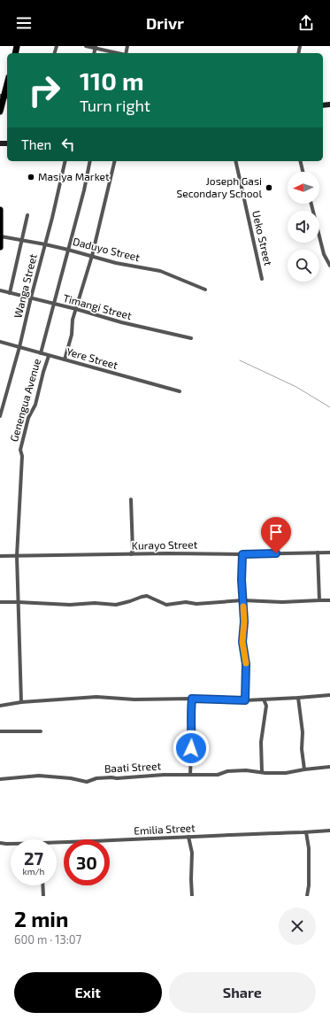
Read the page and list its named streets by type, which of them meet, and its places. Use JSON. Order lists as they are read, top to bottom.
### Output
{
  "streets": {
    "street": [
      "Ueko Street",
      "Daduyo Street",
      "Wanga Street",
      "Timangi Street",
      "Yere Street",
      "Genengua Avenue",
      "Kurayo Street",
      "Baati Street",
      "Emilia Street"
    ]
  },
  "crossings": [
    ["Daduyo Street", "Wanga Street"],
    ["Daduyo Street", "Genengua Avenue"],
    ["Wanga Street", "Timangi Street"],
    ["Wanga Street", "Yere Street"],
    ["Timangi Street", "Genengua Avenue"],
    ["Yere Street", "Genengua Avenue"],
    ["Genengua Avenue", "Kurayo Street"]
  ],
  "places": ["Masiya Market", "Joseph Gasi Secondary School"],
  "north": "left",
  "page": {
    "header": "Drivr",
    "turn": ["110 m", "Turn right"],
    "then": "Then",
    "speed": "27 km/h",
    "limit": "30",
    "heading": ["2 min", "600 m · 13:07"],
    "buttons": ["Exit", "Share"]
  }
}
